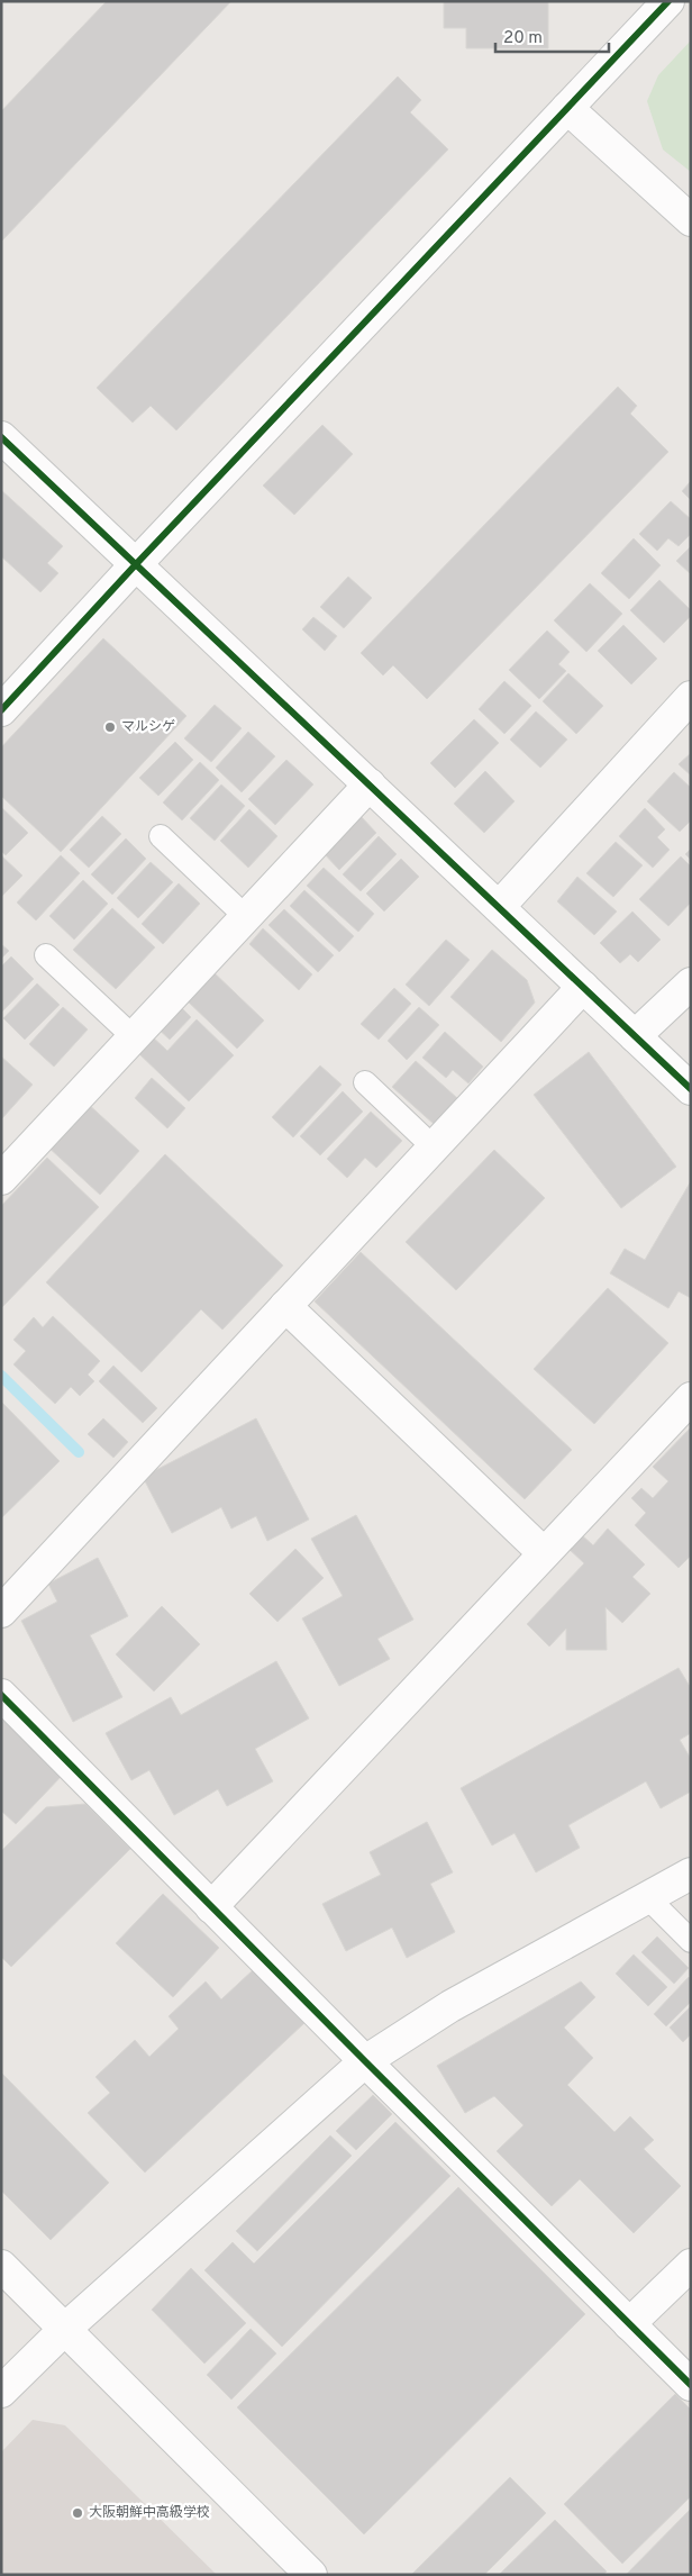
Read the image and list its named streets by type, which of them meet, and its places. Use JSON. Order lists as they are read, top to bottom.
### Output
{
  "places": ["マルシゲ", "大阪朝鮮中高級学校"],
  "scale_bar": "20 m"
}
